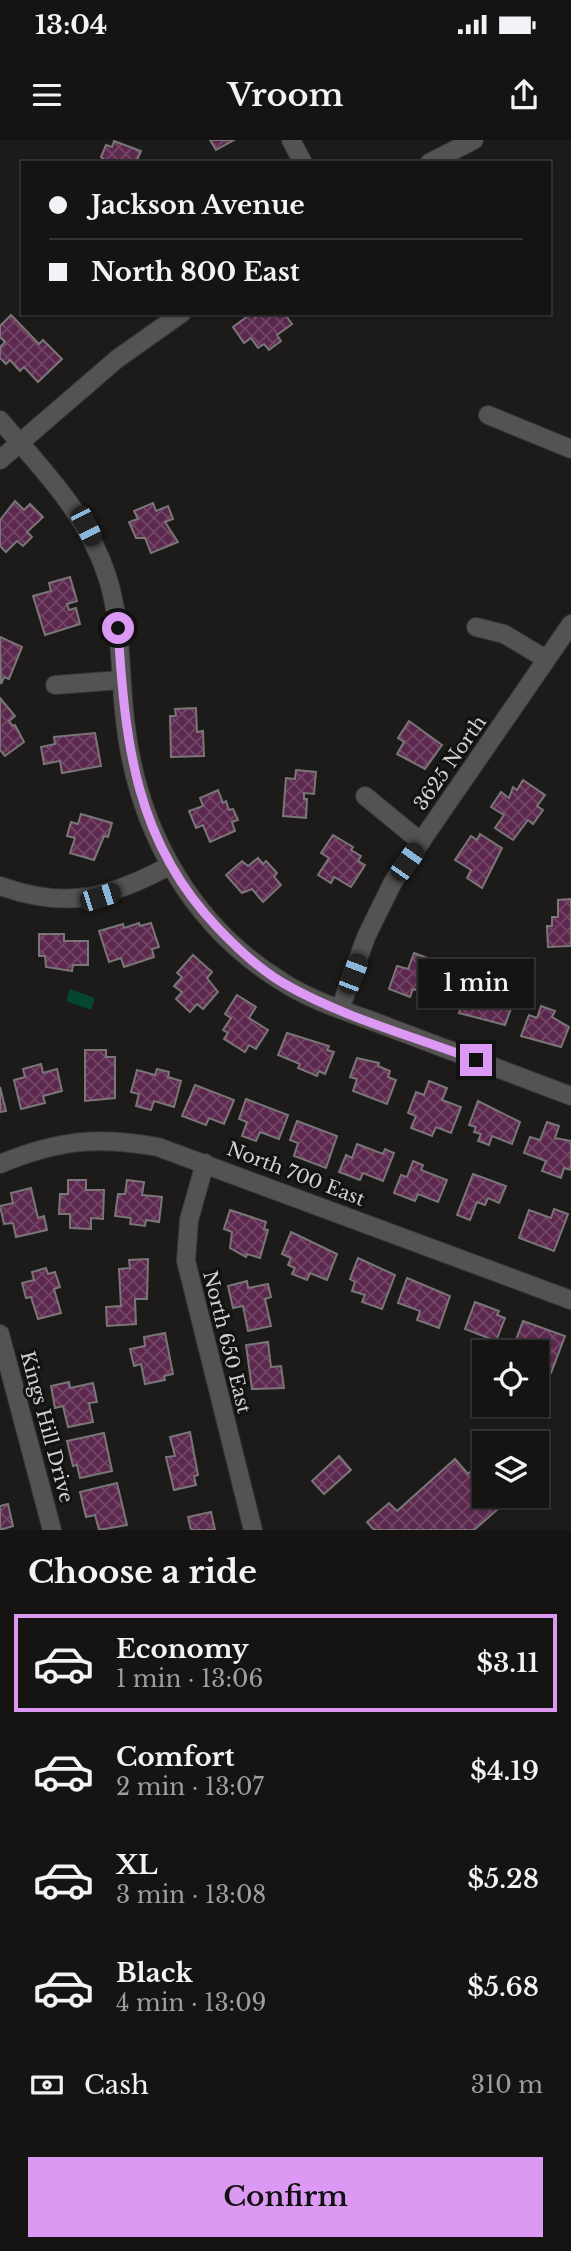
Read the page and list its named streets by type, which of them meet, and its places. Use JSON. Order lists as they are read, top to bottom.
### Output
{
  "streets": {
    "street": [
      "3625 North",
      "North 700 East",
      "North 650 East",
      "Kings Hill Drive"
    ]
  },
  "crossings": [
    ["North 700 East", "North 650 East"]
  ],
  "page": {
    "status": "13:04",
    "header": "Vroom",
    "banner": ["Jackson Avenue", "North 800 East"],
    "bubble": "1 min",
    "heading": "Choose a ride",
    "list": [
      {
        "name": "Economy",
        "note": "1 min · 13:06",
        "value": "$3.11"
      },
      {
        "name": "Comfort",
        "note": "2 min · 13:07",
        "value": "$4.19"
      },
      {
        "name": "XL",
        "note": "3 min · 13:08",
        "value": "$5.28"
      },
      {
        "name": "Black",
        "note": "4 min · 13:09",
        "value": "$5.68"
      }
    ],
    "pay": ["Cash", "310 m"],
    "buttons": "Confirm"
  }
}
